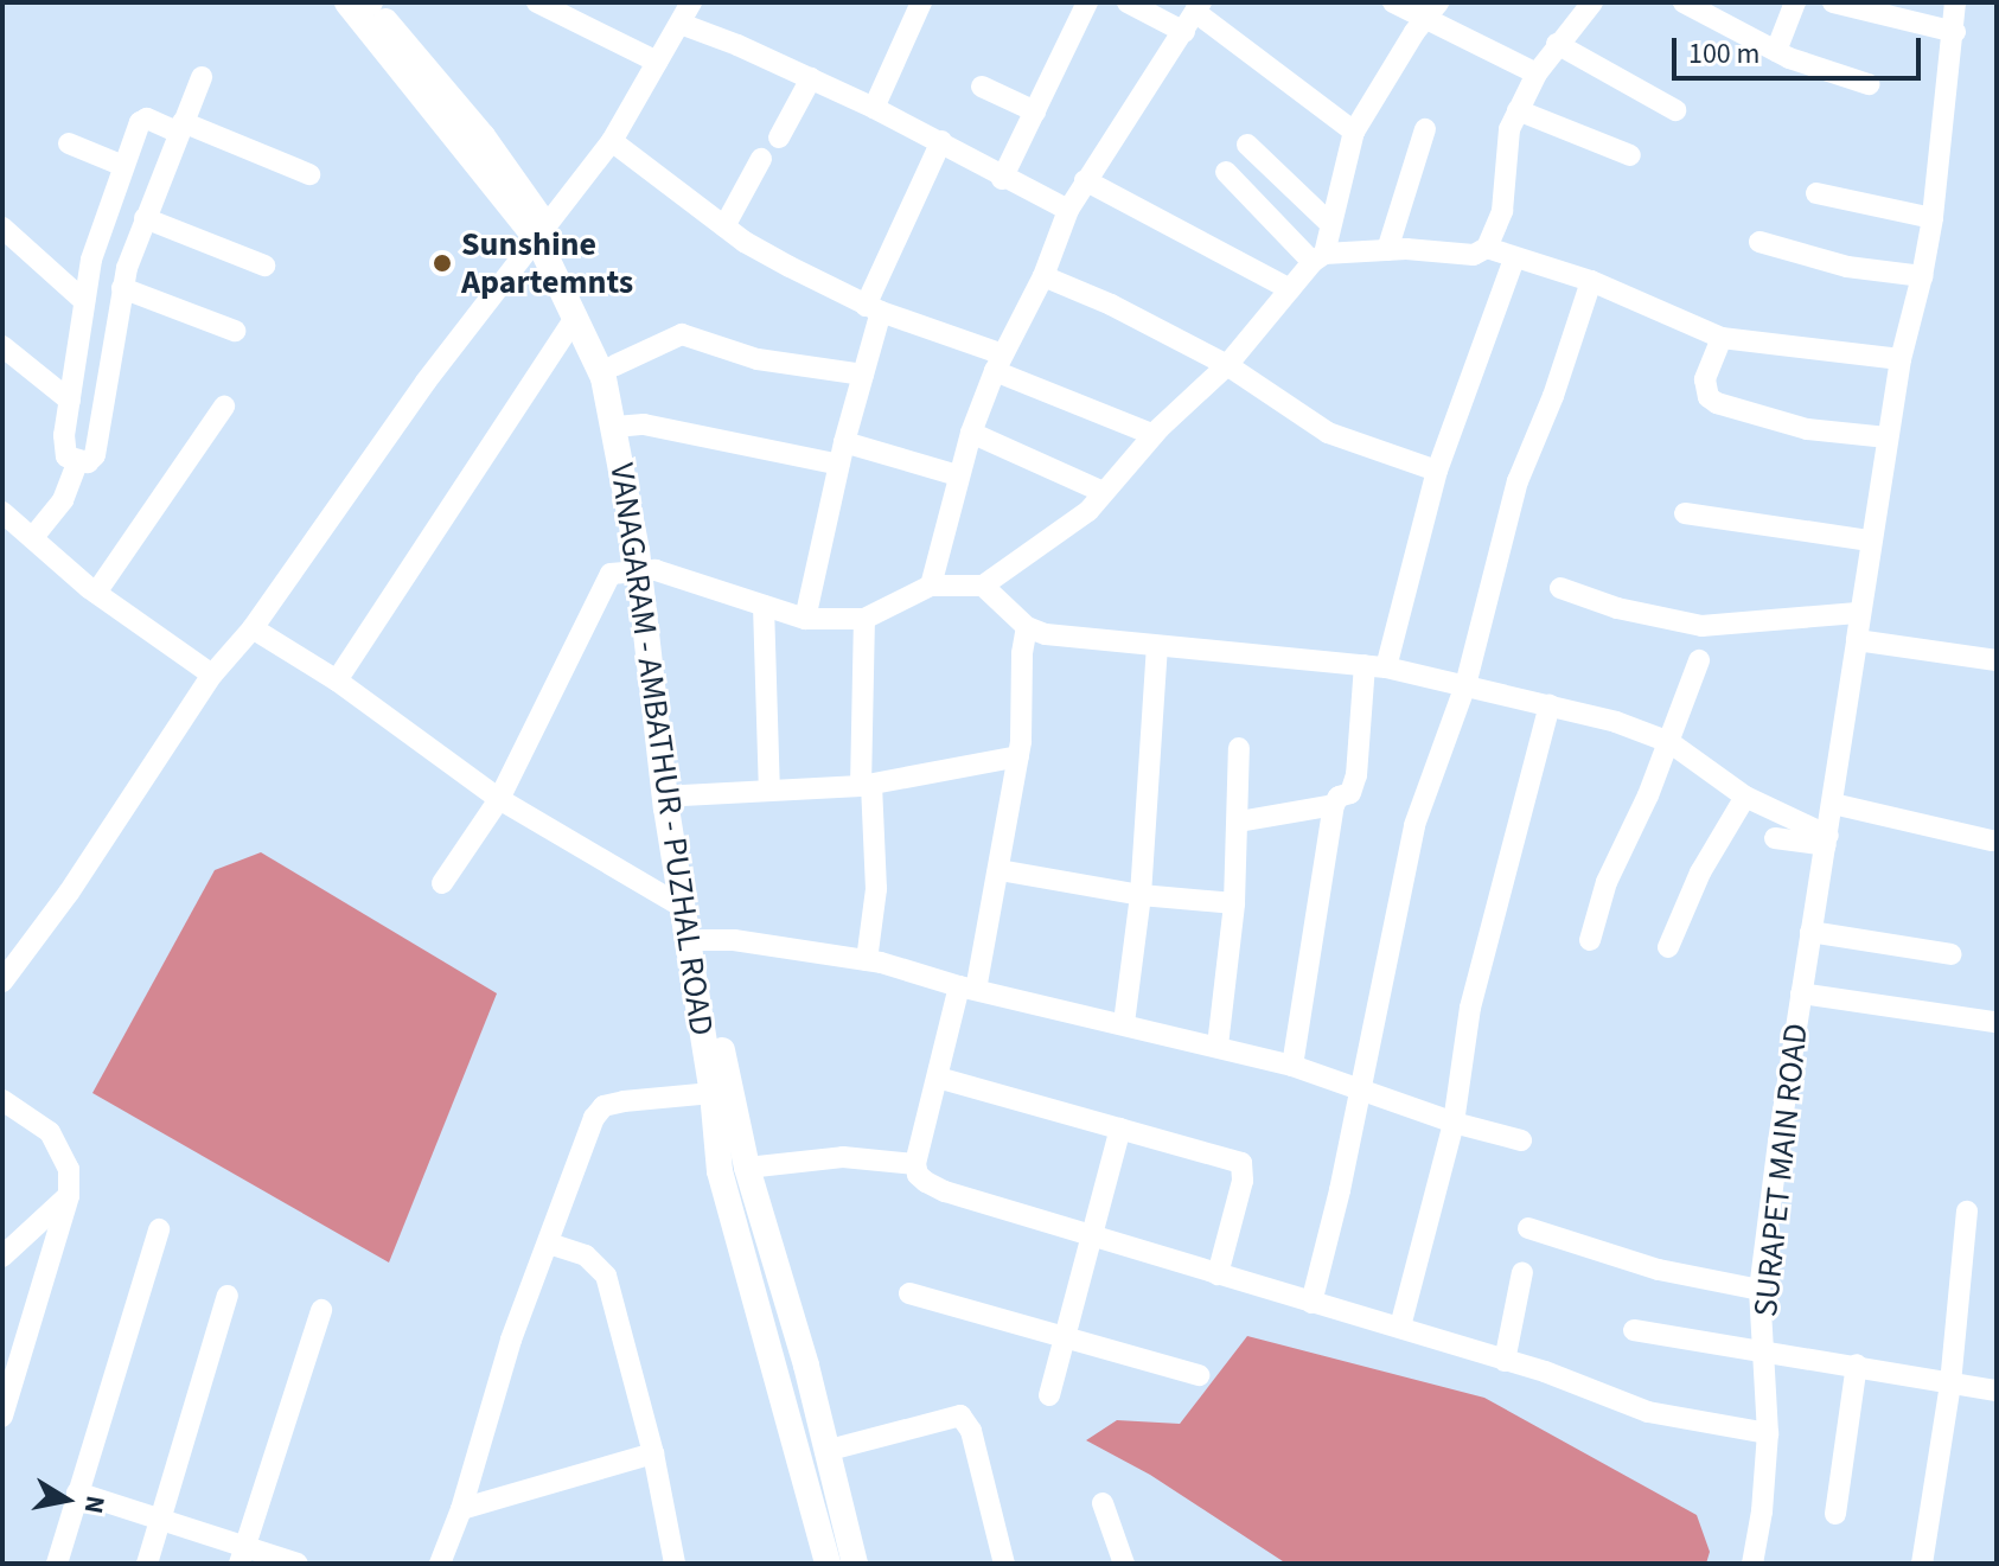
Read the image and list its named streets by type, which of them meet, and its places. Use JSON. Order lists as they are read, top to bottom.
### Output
{
  "streets": {
    "main road": ["VANAGARAM - AMBATHUR - PUZHAL ROAD"],
    "street": ["SURAPET MAIN ROAD"]
  },
  "places": ["Sunshine Apartemnts"],
  "scale_bar": "100 m",
  "north": "right"
}
